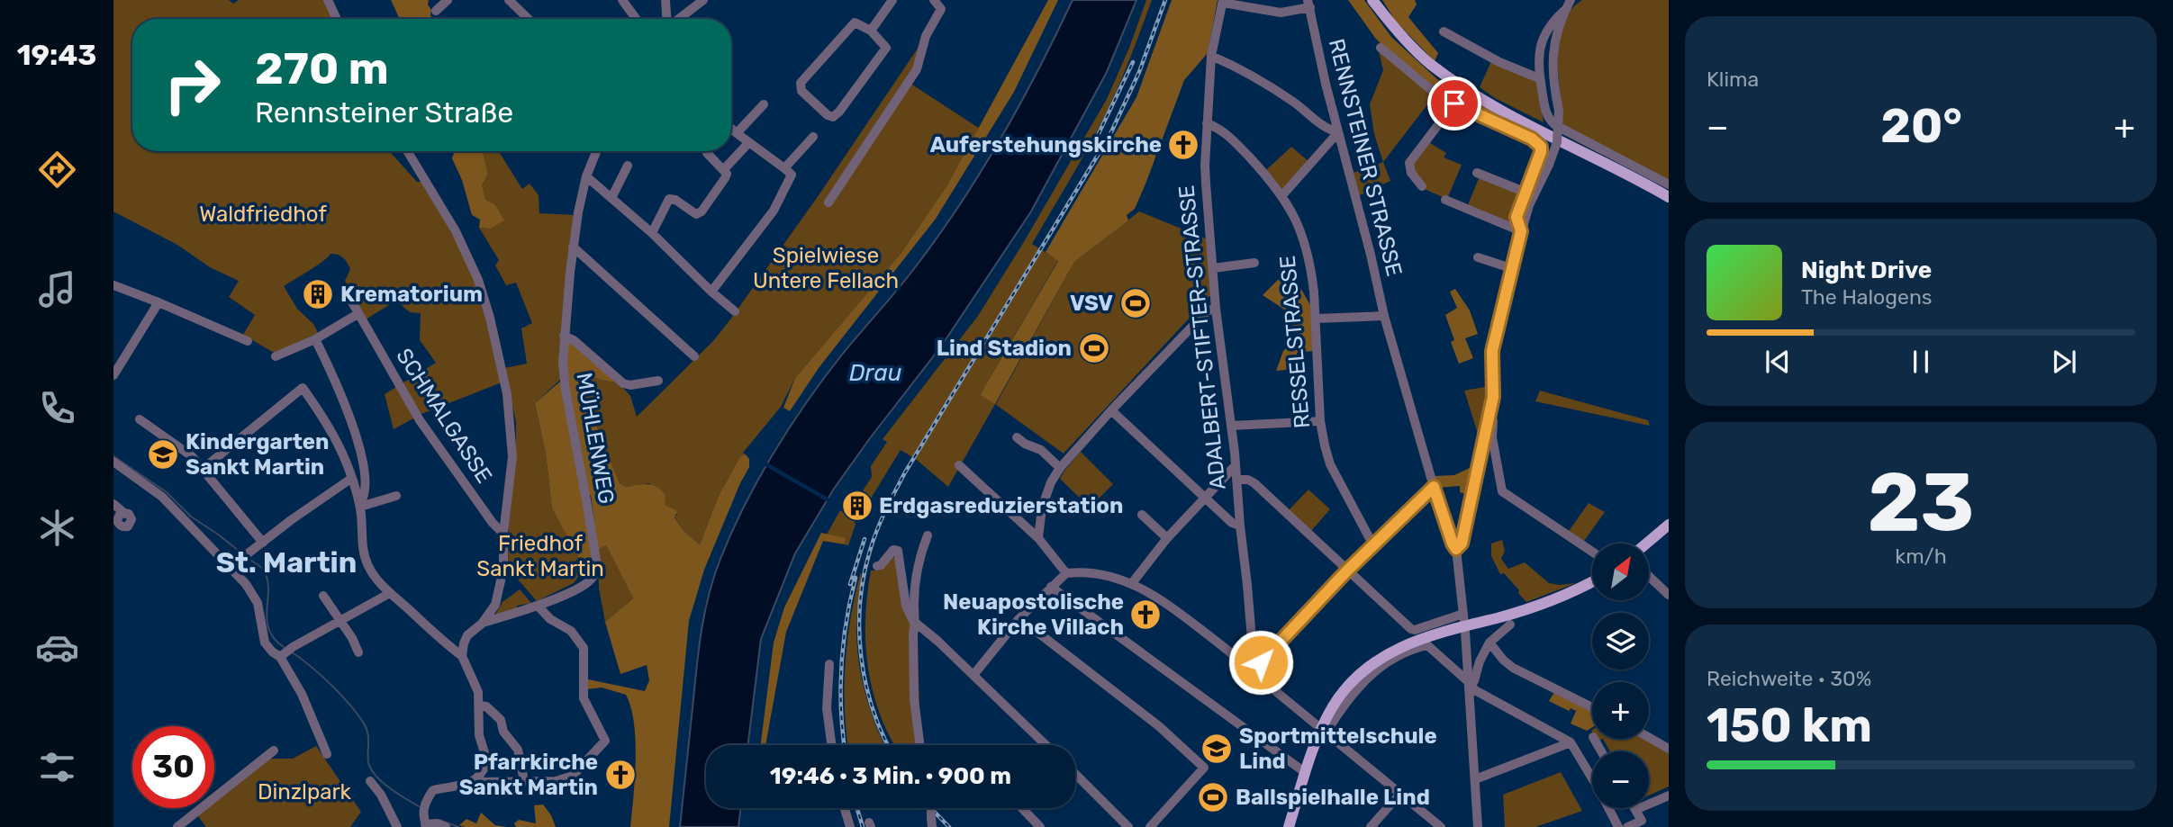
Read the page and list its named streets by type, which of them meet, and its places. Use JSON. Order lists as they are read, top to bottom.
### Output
{
  "streets": {
    "street": [
      "RENNSTEINER STRASSE",
      "ADALBERT-STIFTER-STRASSE",
      "RESSELSTRASSE",
      "SCHMALGASSE",
      "MÜHLENWEG"
    ]
  },
  "crossings": [
    ["RENNSTEINER STRASSE", "ADALBERT-STIFTER-STRASSE"],
    ["ADALBERT-STIFTER-STRASSE", "RESSELSTRASSE"]
  ],
  "districts": ["St. Martin"],
  "water": ["Drau"],
  "parks": [
    "Waldfriedhof",
    "Spielwiese Untere Fellach",
    "Friedhof Sankt Martin",
    "Dinzlpark"
  ],
  "places": {
    "church": ["Auferstehungskirche", "Neuapostolische Kirche Villach", "Pfarrkirche Sankt Martin"],
    "building": ["Krematorium", "Erdgasreduzierstation"],
    "sports": ["VSV", "Lind Stadion", "Ballspielhalle Lind"],
    "school or university": ["Kindergarten Sankt Martin", "Sportmittelschule Lind"]
  },
  "north": "top right",
  "page": {
    "tabs": "19:43",
    "tile": [
      "Klima",
      ["23", "km/h"],
      ["Reichweite · 30%", "150 km"]
    ],
    "turn": ["270 m", "Rennsteiner Straße"],
    "heat": ["−", "20°", "+"],
    "song": ["Night Drive", "The Halogens"],
    "map_buttons": ["+", "−"],
    "limit": "30",
    "trip": "19:46 · 3 Min. · 900 m"
  }
}
